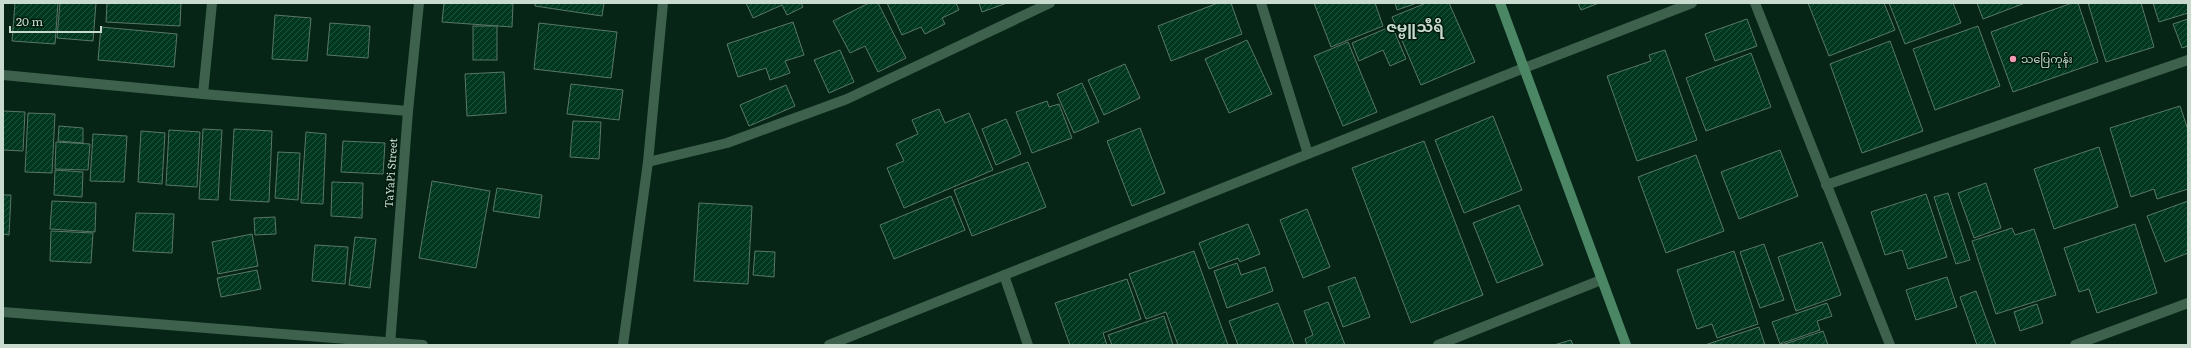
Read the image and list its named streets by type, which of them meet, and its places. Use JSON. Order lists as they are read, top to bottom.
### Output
{
  "streets": {
    "street": ["TaYaPi Street"]
  },
  "districts": ["ဇမ္ဗူသီရိ"],
  "places": ["သပြေကုန်း"],
  "scale_bar": "20 m"
}
